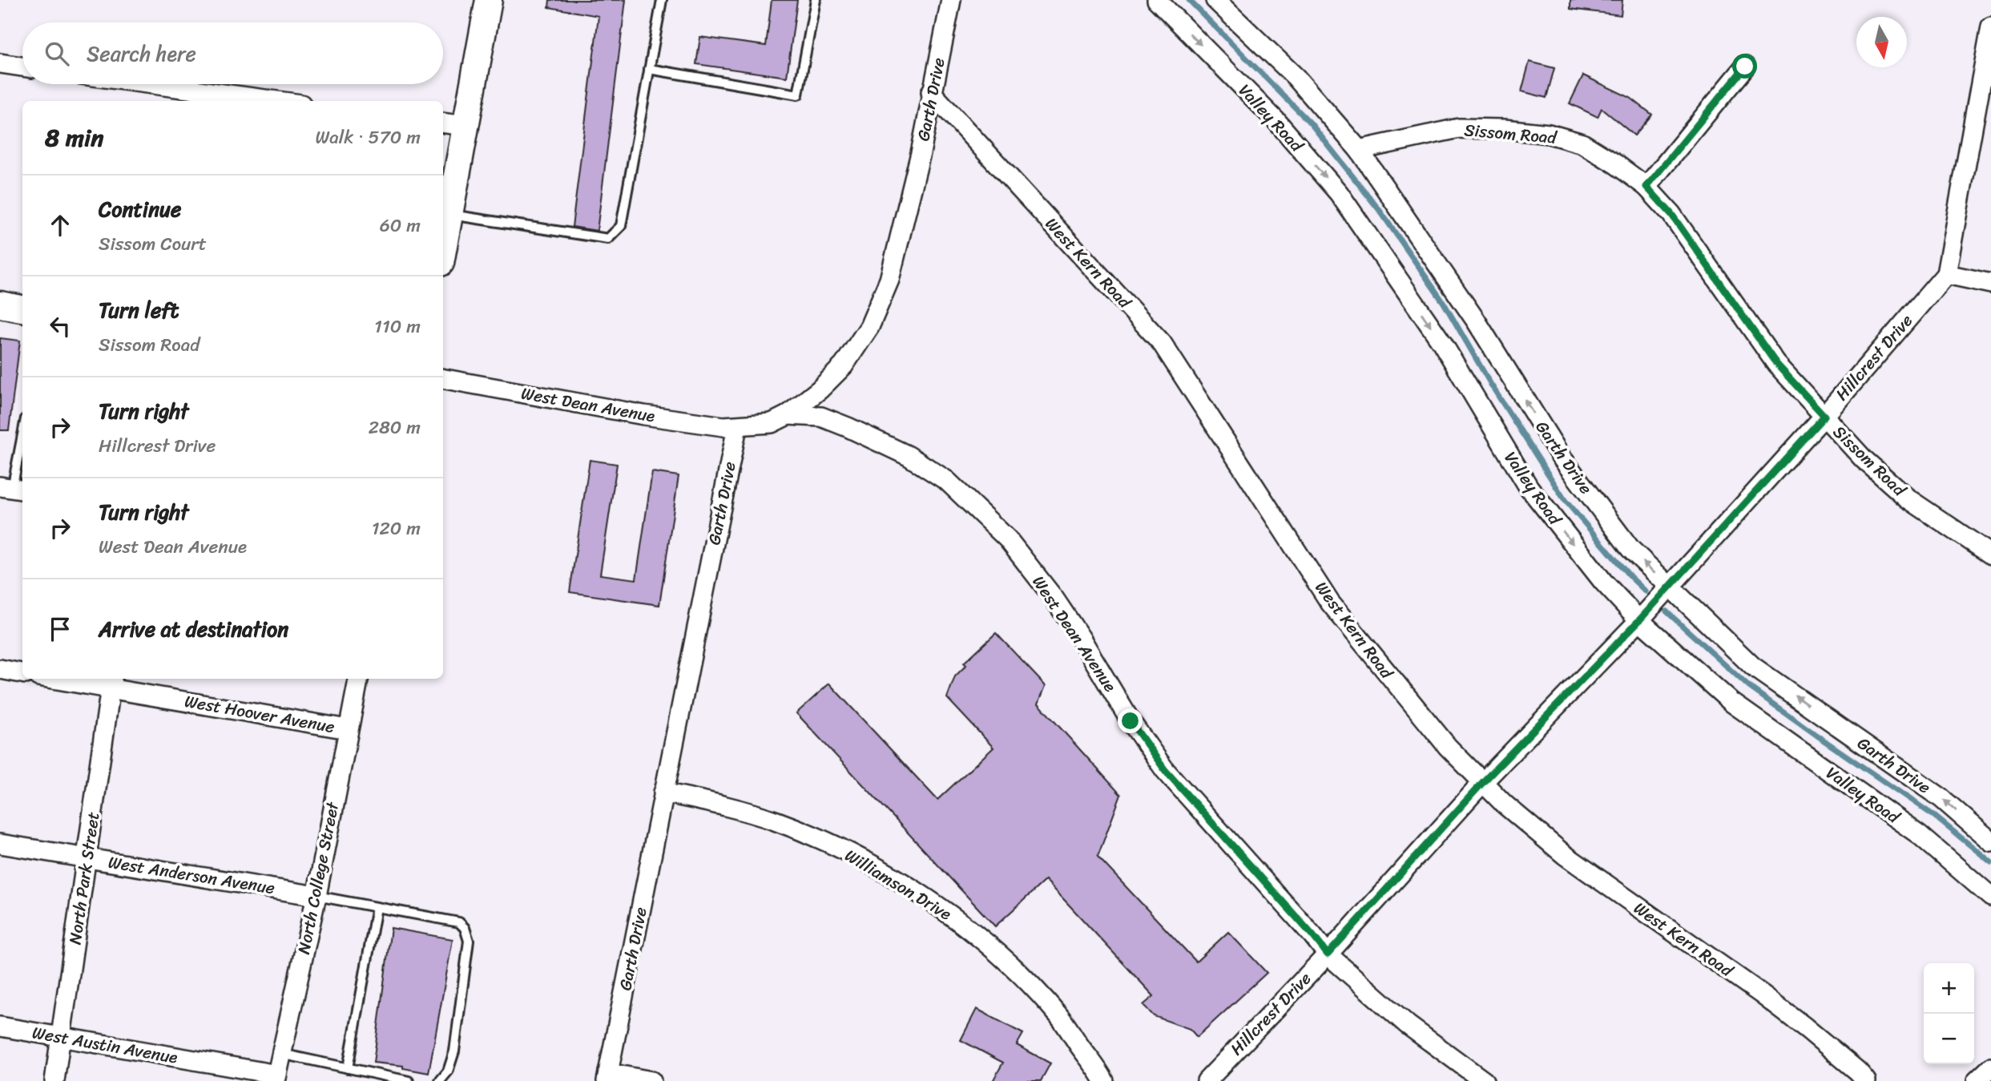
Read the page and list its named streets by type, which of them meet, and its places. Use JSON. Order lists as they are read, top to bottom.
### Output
{
  "streets": {
    "street": [
      "Garth Drive",
      "Valley Road",
      "Sissom Road",
      "West Kern Road",
      "Hillcrest Drive",
      "West Dean Avenue",
      "West Hoover Avenue",
      "West Anderson Avenue",
      "North Park Street",
      "North College Street",
      "Williamson Drive",
      "West Austin Avenue"
    ]
  },
  "crossings": [
    ["Garth Drive", "Sissom Road"],
    ["Garth Drive", "West Kern Road"],
    ["Garth Drive", "Hillcrest Drive"],
    ["Garth Drive", "West Dean Avenue"],
    ["Garth Drive", "Williamson Drive"],
    ["Valley Road", "Hillcrest Drive"],
    ["Sissom Road", "Hillcrest Drive"],
    ["West Kern Road", "Hillcrest Drive"],
    ["Hillcrest Drive", "West Dean Avenue"],
    ["West Hoover Avenue", "North Park Street"],
    ["West Hoover Avenue", "North College Street"],
    ["West Anderson Avenue", "North Park Street"],
    ["West Anderson Avenue", "North College Street"],
    ["North Park Street", "West Austin Avenue"],
    ["North College Street", "West Austin Avenue"]
  ],
  "one_way": ["Garth Drive", "Valley Road"],
  "north": "bottom",
  "page": {
    "search": "Search here",
    "heading": ["8 min", "Walk · 570 m"],
    "list": [
      ["Continue", "Sissom Court", "60 m"],
      ["Turn left", "Sissom Road", "110 m"],
      ["Turn right", "Hillcrest Drive", "280 m"],
      ["Turn right", "West Dean Avenue", "120 m"],
      "Arrive at destination"
    ],
    "map_buttons": ["+", "−"]
  }
}
